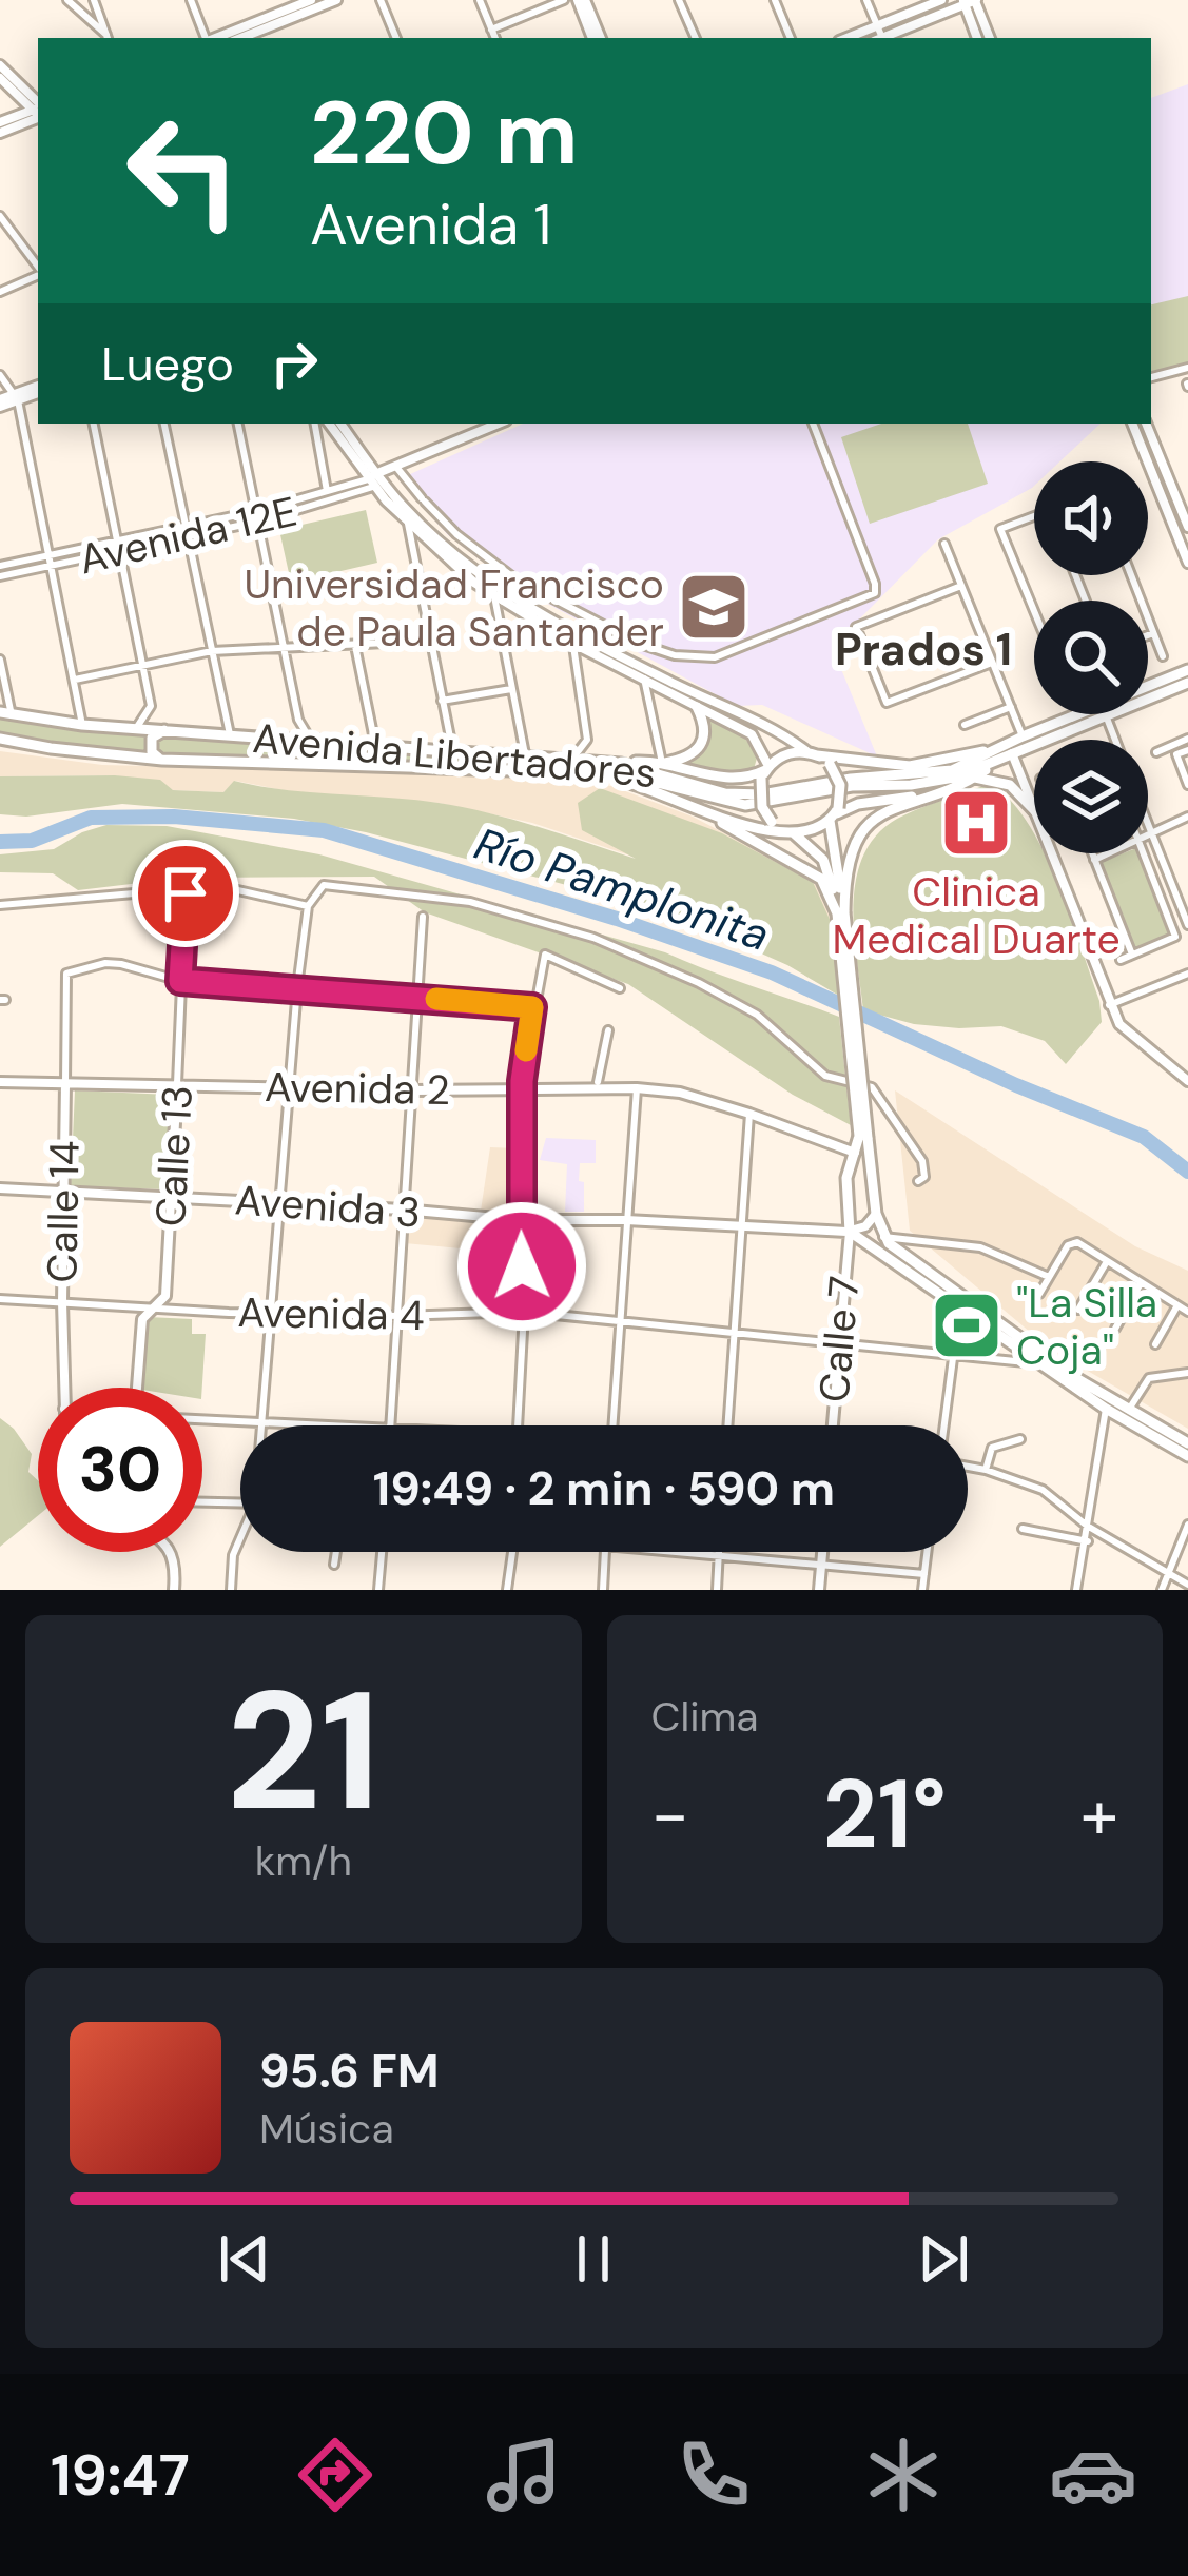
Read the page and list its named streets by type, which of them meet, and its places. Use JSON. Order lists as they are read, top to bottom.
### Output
{
  "streets": {
    "main road": ["Avenida Libertadores"],
    "street": [
      "Avenida 12E",
      "Avenida 2",
      "Calle 13",
      "Avenida 3",
      "Calle 14",
      "Avenida 4",
      "Calle 7"
    ]
  },
  "crossings": [
    ["Avenida 2", "Calle 13"],
    ["Avenida 2", "Calle 14"],
    ["Calle 13", "Avenida 3"],
    ["Calle 13", "Calle 14"],
    ["Calle 13", "Avenida 4"],
    ["Avenida 3", "Calle 14"],
    ["Avenida 3", "Calle 7"],
    ["Calle 14", "Avenida 4"],
    ["Avenida 4", "Calle 7"]
  ],
  "districts": ["Prados 1"],
  "water": ["Río Pamplonita"],
  "places": {
    "school or university": ["Universidad Francisco de Paula Santander"],
    "hospital": ["Clinica Medical Duarte"],
    "sports": ["\"La Silla Coja\""]
  },
  "page": {
    "turn": ["220 m", "Avenida 1"],
    "then": "Luego",
    "limit": "30",
    "trip": "19:49 · 2 min · 590 m",
    "tile": [
      ["21", "km/h"],
      "Clima"
    ],
    "heat": ["−", "21°", "+"],
    "song": ["95.6 FM", "Música"],
    "tabs": "19:47"
  }
}
